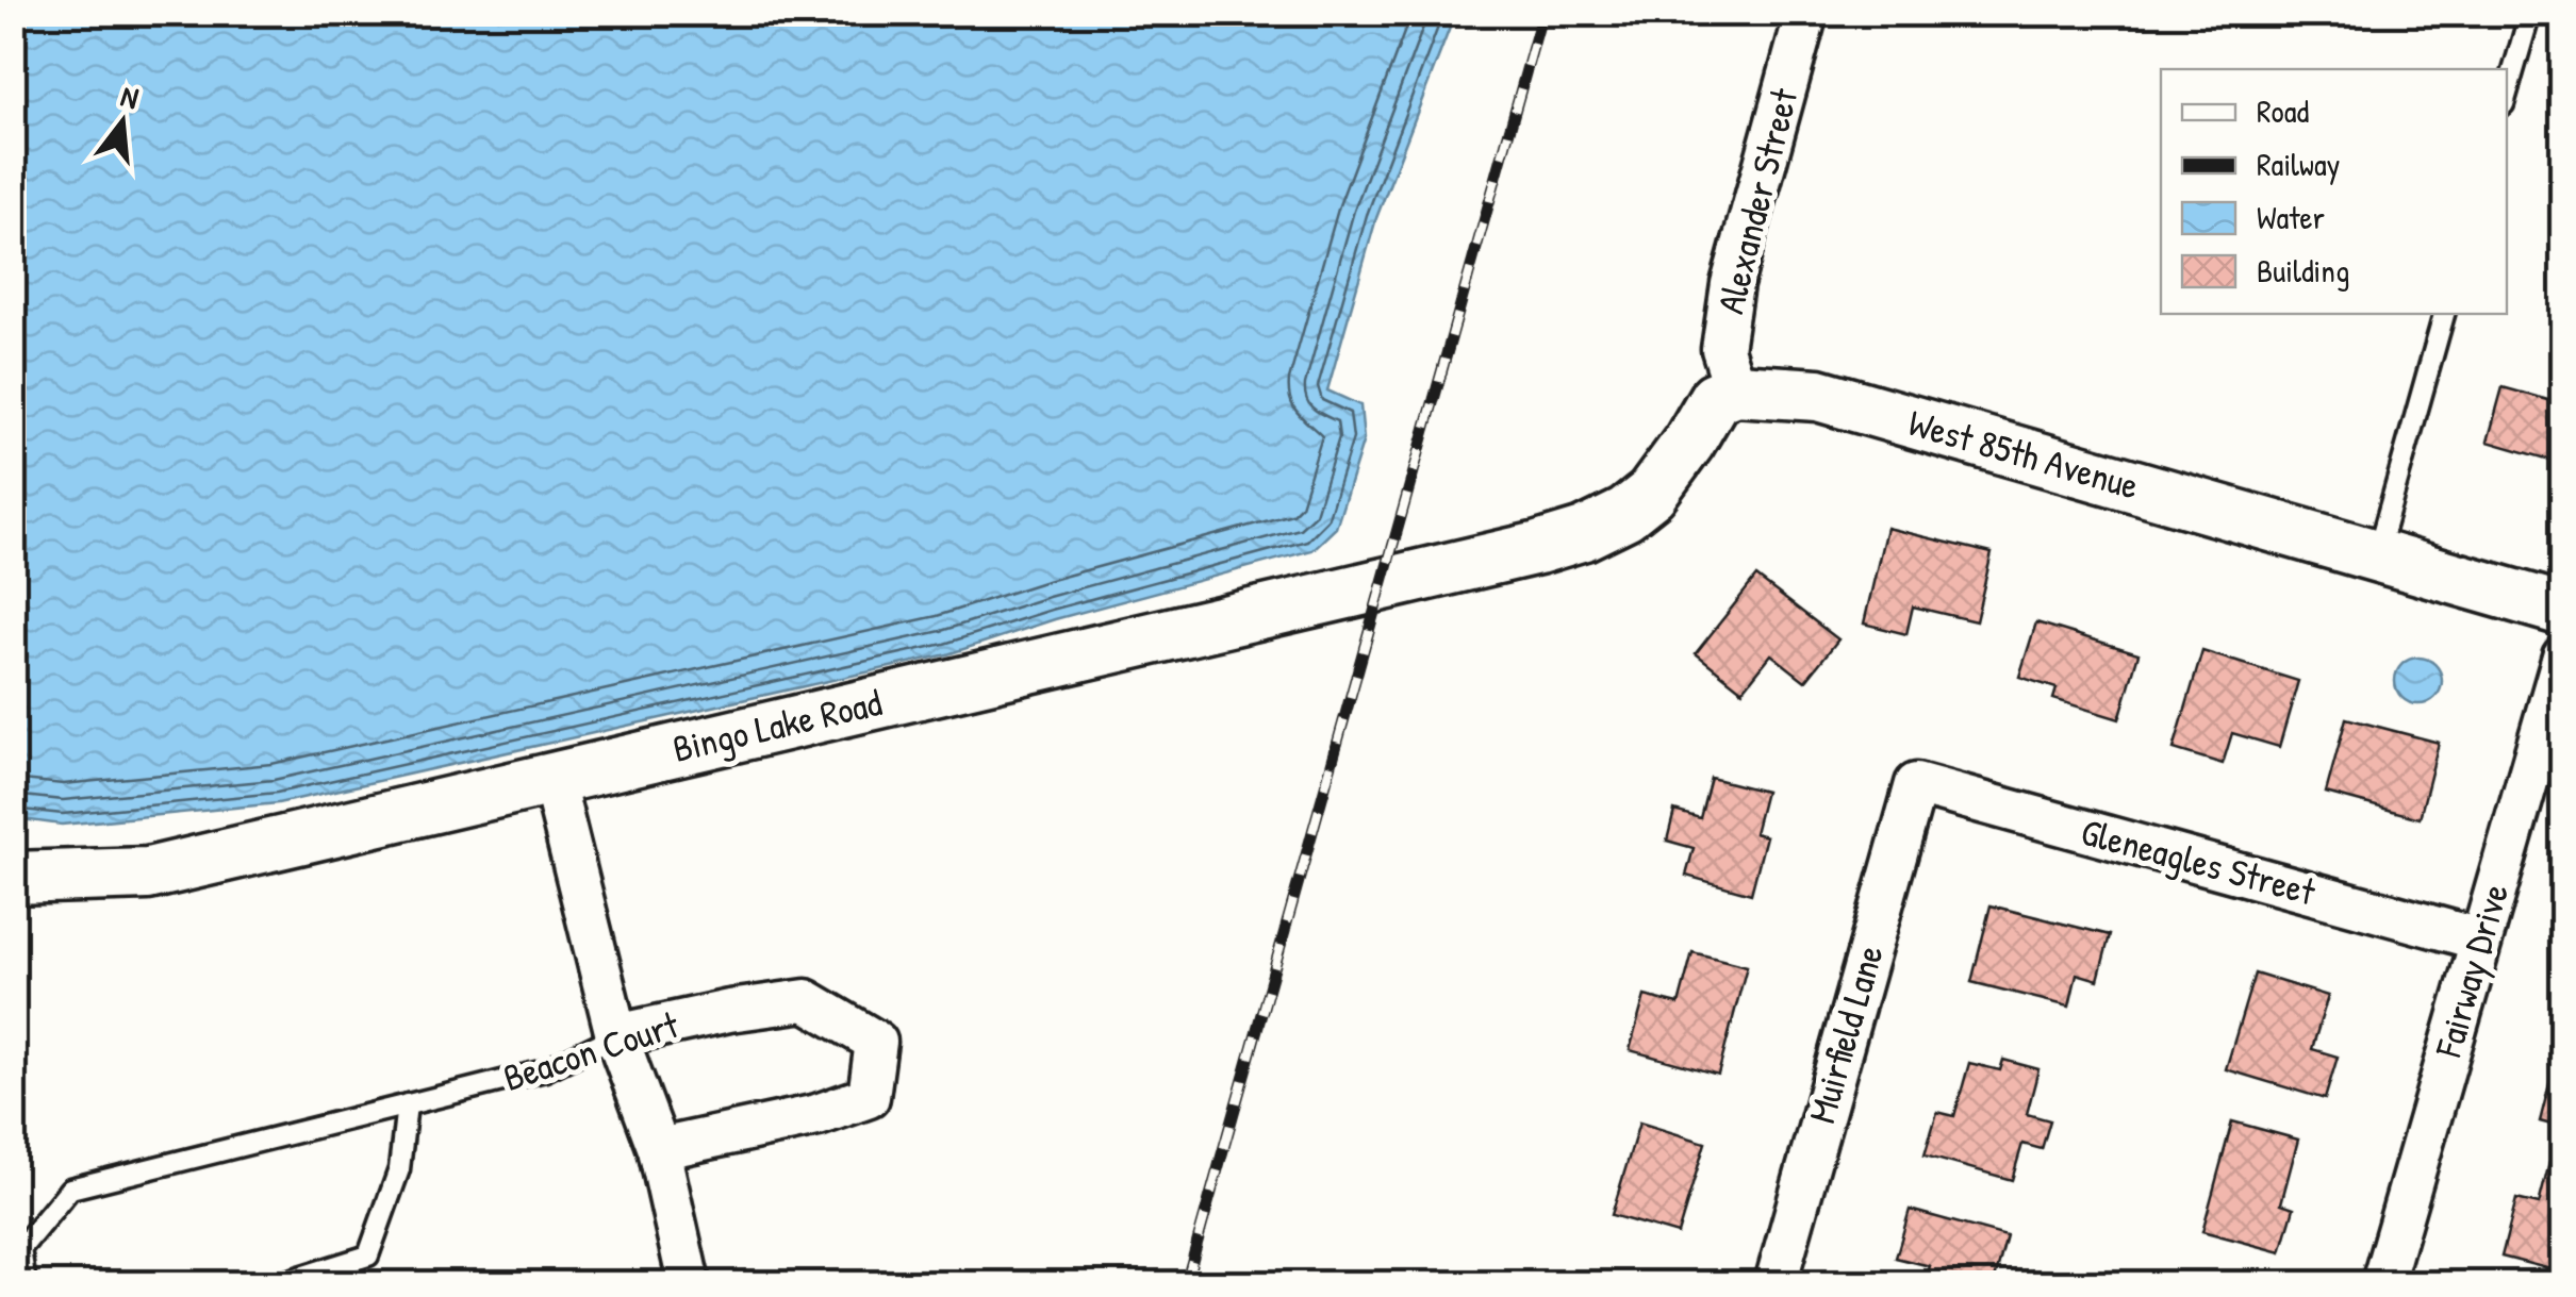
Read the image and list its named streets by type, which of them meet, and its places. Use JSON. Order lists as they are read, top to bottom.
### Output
{
  "streets": {
    "street": [
      "Alexander Street",
      "West 85th Avenue",
      "Bingo Lake Road",
      "Gleneagles Street",
      "Fairway Drive",
      "Muirfield Lane",
      "Beacon Court"
    ]
  },
  "crossings": [
    ["Alexander Street", "West 85th Avenue"],
    ["Alexander Street", "Bingo Lake Road"],
    ["West 85th Avenue", "Bingo Lake Road"],
    ["Gleneagles Street", "Fairway Drive"],
    ["Gleneagles Street", "Muirfield Lane"]
  ],
  "legend": [
    "Road",
    "Railway",
    "Water",
    "Building"
  ],
  "north": "top"
}
